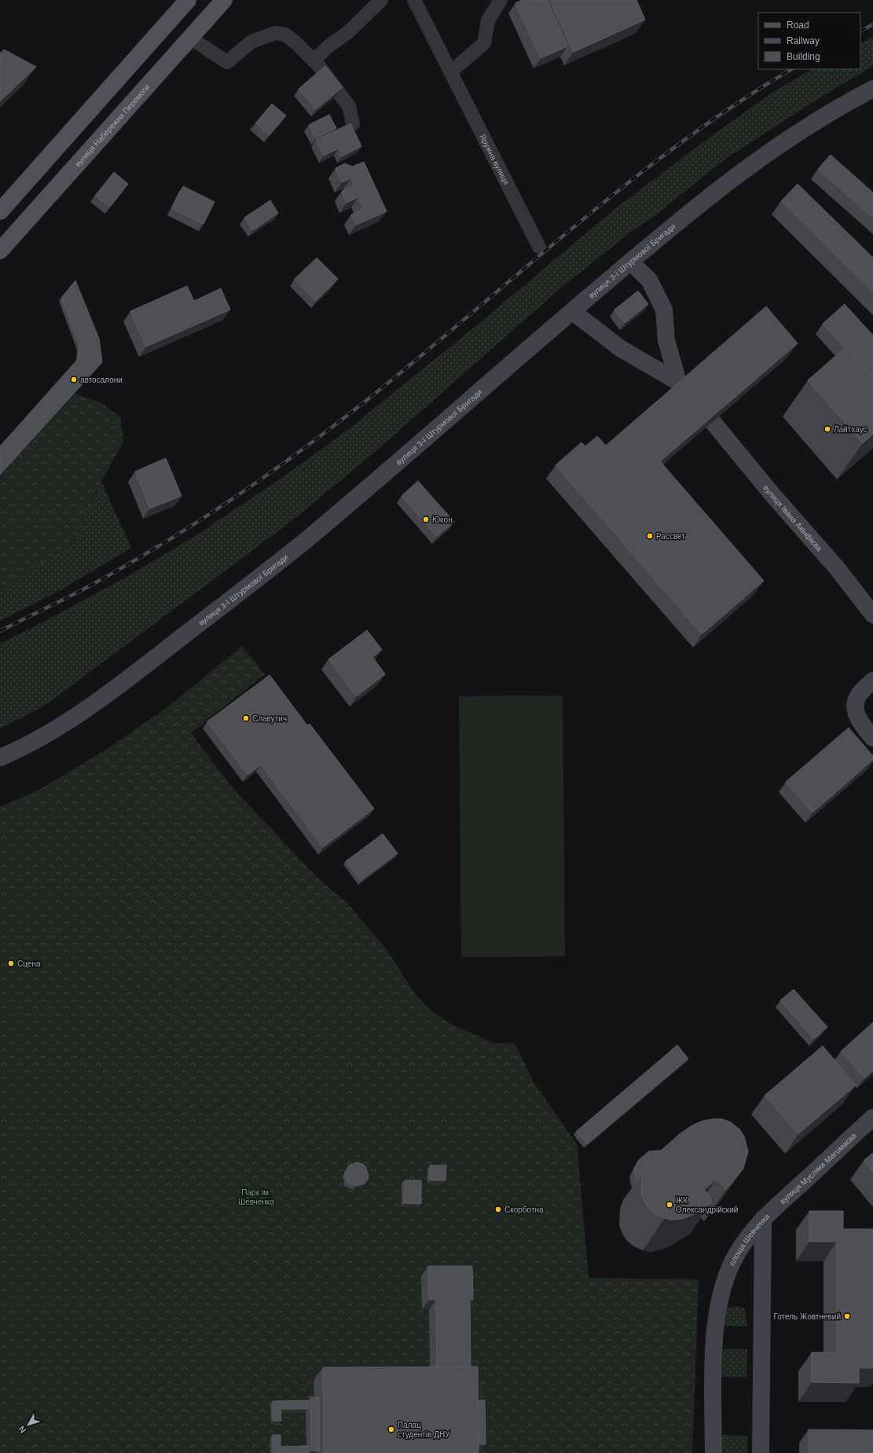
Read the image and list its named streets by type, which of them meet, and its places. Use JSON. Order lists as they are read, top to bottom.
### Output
{
  "streets": {
    "main road": ["вулиця Набережна Перемоги"],
    "street": [
      "Яружна вулиця",
      "вулиця 3-ї Штурмової Бригади",
      "вулиця Івана Акінфієва",
      "вулиця Мусліма Магомаєва",
      "площа Шевченка"
    ]
  },
  "crossings": [
    ["вулиця Мусліма Магомаєва", "площа Шевченка"]
  ],
  "parks": ["Парк iм. Шевченка"],
  "places": [
    "автосалони",
    "Лайтхаус",
    "Юкон",
    "Рассвет",
    "Славутич",
    "Сцена",
    "ЖК Олександрійский",
    "Скорботна",
    "Готель Жовтневий",
    "Палац студентів ДНУ"
  ],
  "legend": ["Road", "Railway", "Building"],
  "north": "bottom left"
}
